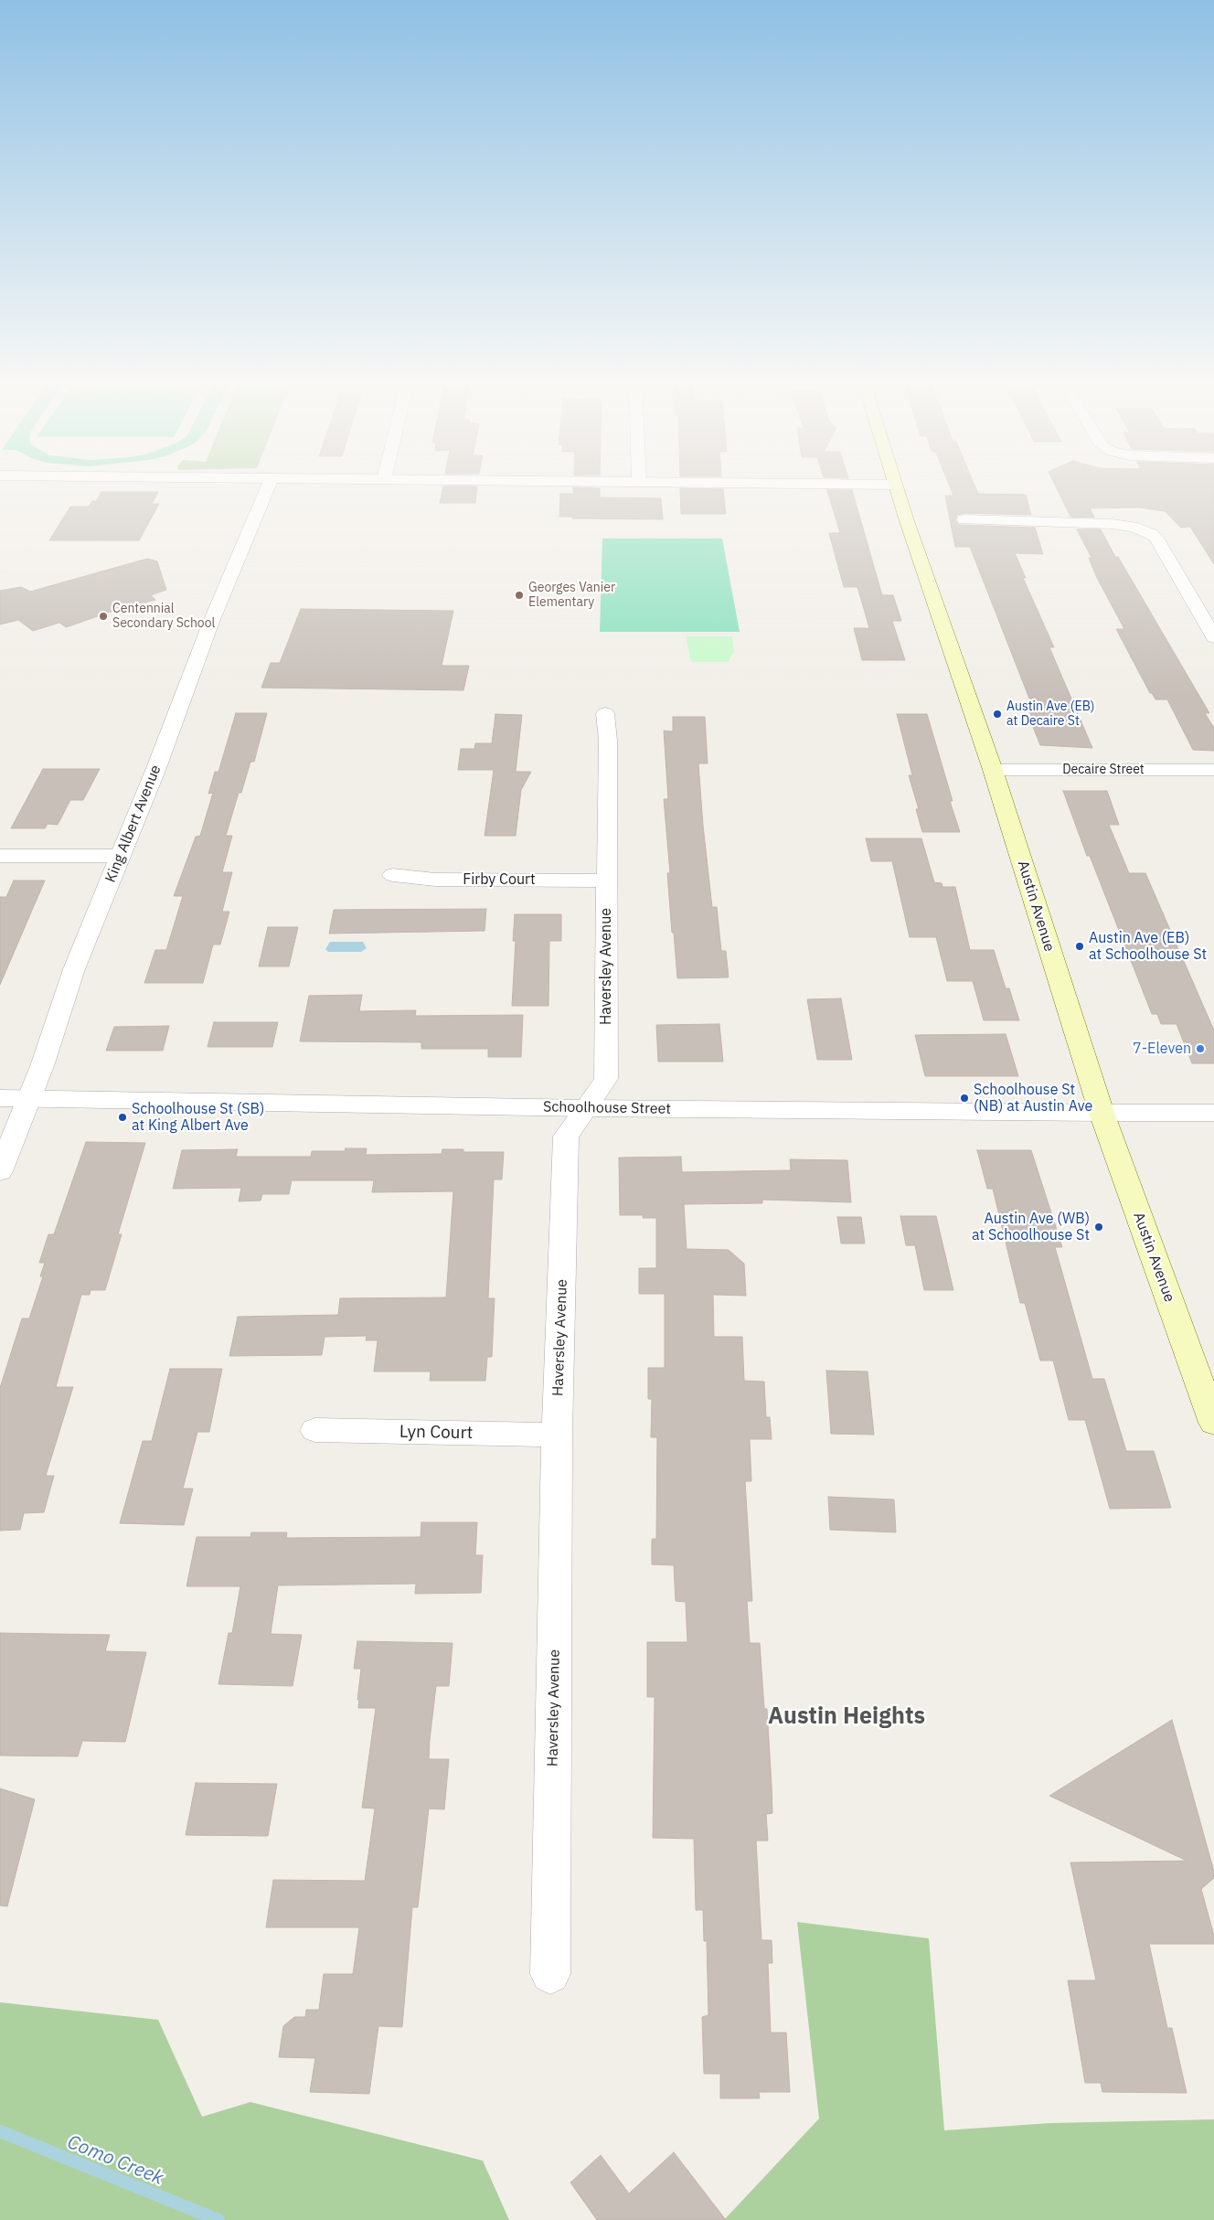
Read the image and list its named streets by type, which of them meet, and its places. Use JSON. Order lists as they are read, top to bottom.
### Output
{
  "streets": {
    "main road": ["Austin Avenue"],
    "street": [
      "Decaire Street",
      "King Albert Avenue",
      "Firby Court",
      "Haversley Avenue",
      "Schoolhouse Street",
      "Lyn Court"
    ]
  },
  "crossings": [
    ["Decaire Street", "Austin Avenue"],
    ["King Albert Avenue", "Schoolhouse Street"],
    ["Firby Court", "Haversley Avenue"],
    ["Austin Avenue", "Schoolhouse Street"],
    ["Haversley Avenue", "Schoolhouse Street"],
    ["Haversley Avenue", "Lyn Court"]
  ],
  "districts": ["Austin Heights"],
  "water": ["Como Creek"],
  "places": [
    "Georges Vanier Elementary",
    "Centennial Secondary School",
    "Austin Ave (EB) at Decaire St",
    "Austin Ave (EB) at Schoolhouse St",
    "7-Eleven",
    "Schoolhouse St (NB) at Austin Ave",
    "Schoolhouse St (SB) at King Albert Ave",
    "Austin Ave (WB) at Schoolhouse St"
  ]
}
